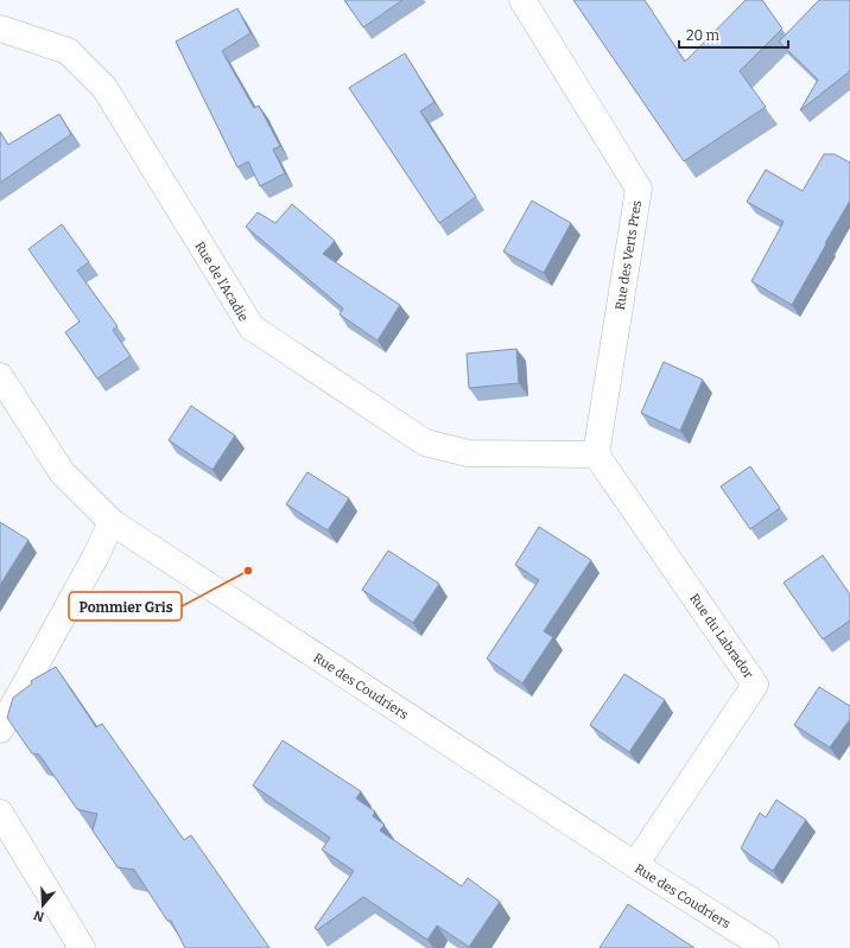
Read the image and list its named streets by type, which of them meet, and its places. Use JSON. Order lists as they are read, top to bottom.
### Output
{
  "streets": {
    "street": [
      "Rue des Verts Pres",
      "Rue de l'Acadie",
      "Rue du Labrador",
      "Rue des Coudriers"
    ]
  },
  "crossings": [
    ["Rue des Verts Pres", "Rue de l'Acadie"],
    ["Rue des Verts Pres", "Rue du Labrador"],
    ["Rue de l'Acadie", "Rue du Labrador"],
    ["Rue du Labrador", "Rue des Coudriers"]
  ],
  "places": ["Pommier Gris"],
  "scale_bar": "20 m",
  "north": "bottom"
}
